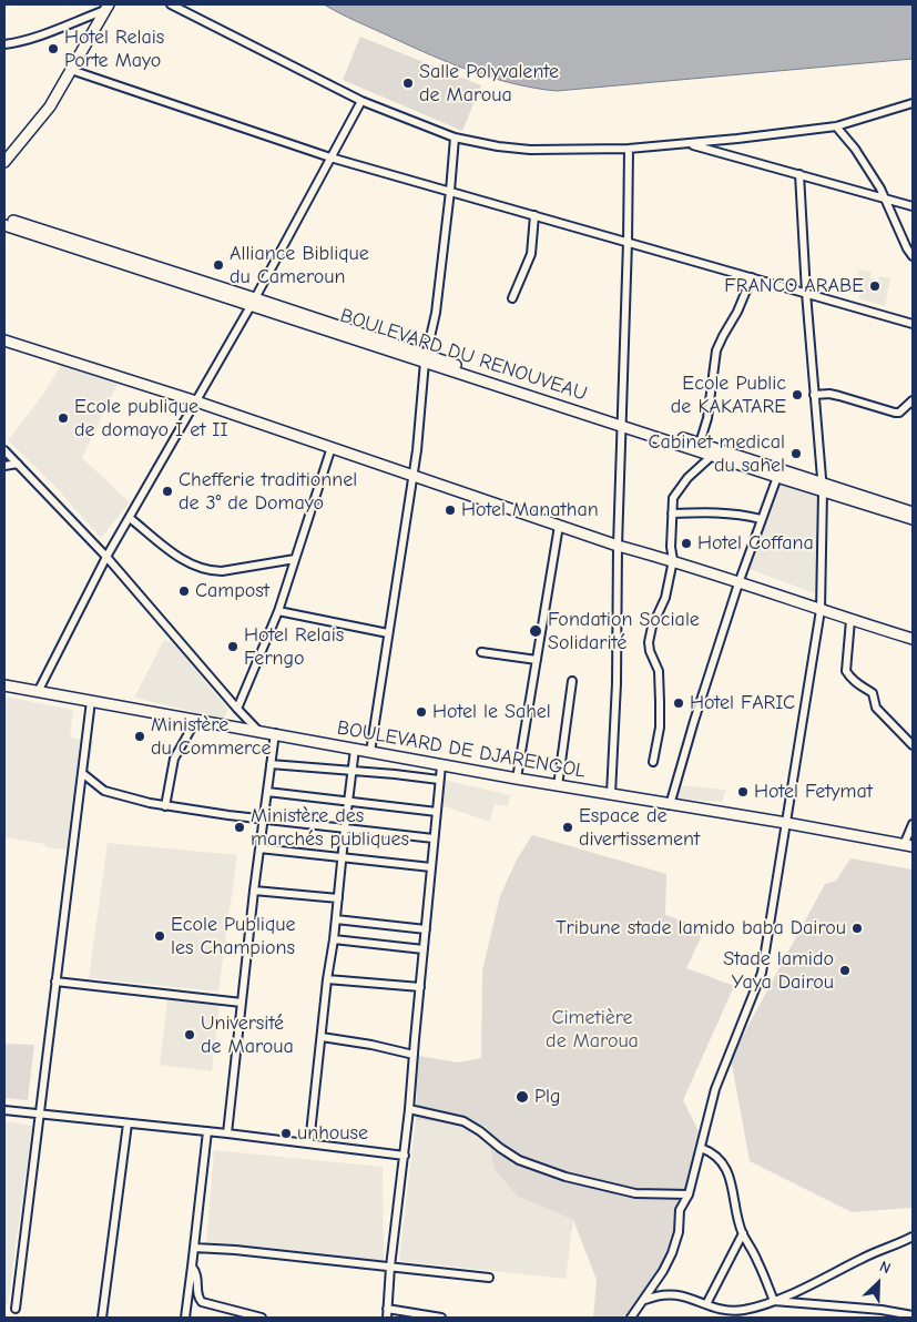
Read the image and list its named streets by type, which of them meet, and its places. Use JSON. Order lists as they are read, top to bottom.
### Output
{
  "streets": {
    "main road": ["BOULEVARD DU RENOUVEAU", "BOULEVARD DE DJARENGOL"]
  },
  "parks": ["Cimetière de Maroua"],
  "places": [
    "Hotel Relais Porte Mayo",
    "Salle Polyvalente de Maroua",
    "Alliance Biblique du Cameroun",
    "FRANCO ARABE",
    "Ecole Public de KAKATARE",
    "Ecole publique de domayo I et II",
    "Cabinet medical du sahel",
    "Chefferie traditionnel de 3° de Domayo",
    "Hotel Manathan",
    "Hotel Coffana",
    "Campost",
    "Fondation Sociale Solidarité",
    "Hotel Relais Ferngo",
    "Hotel FARIC",
    "Hotel le Sahel",
    "Ministère du Commerce",
    "Hotel Fetymat",
    "Ministère des marchés publiques",
    "Espace de divertissement",
    "Tribune stade lamido baba Dairou",
    "Ecole Publique les Champions",
    "Stade lamido Yaya Dairou",
    "Université de Maroua",
    "Plg",
    "unhouse"
  ],
  "north": "top right"
}
